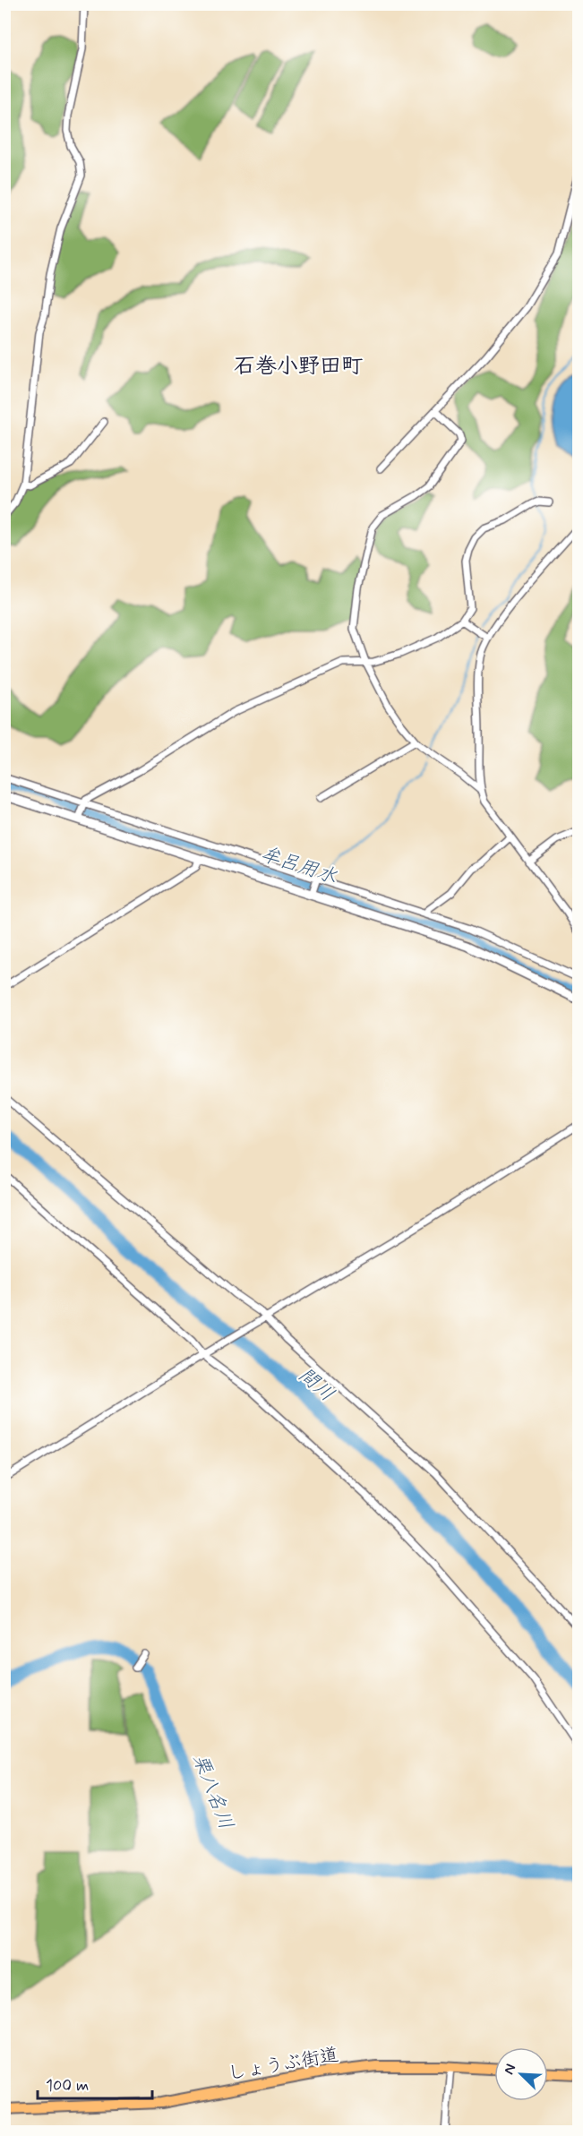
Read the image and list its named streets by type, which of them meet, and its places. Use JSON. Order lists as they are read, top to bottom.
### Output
{
  "streets": {
    "main road": ["しょうぶ街道"]
  },
  "districts": ["石巻小野田町"],
  "water": ["牟呂用水", "間川", "栗八名川"],
  "scale_bar": "100 m",
  "north": "top left"
}
